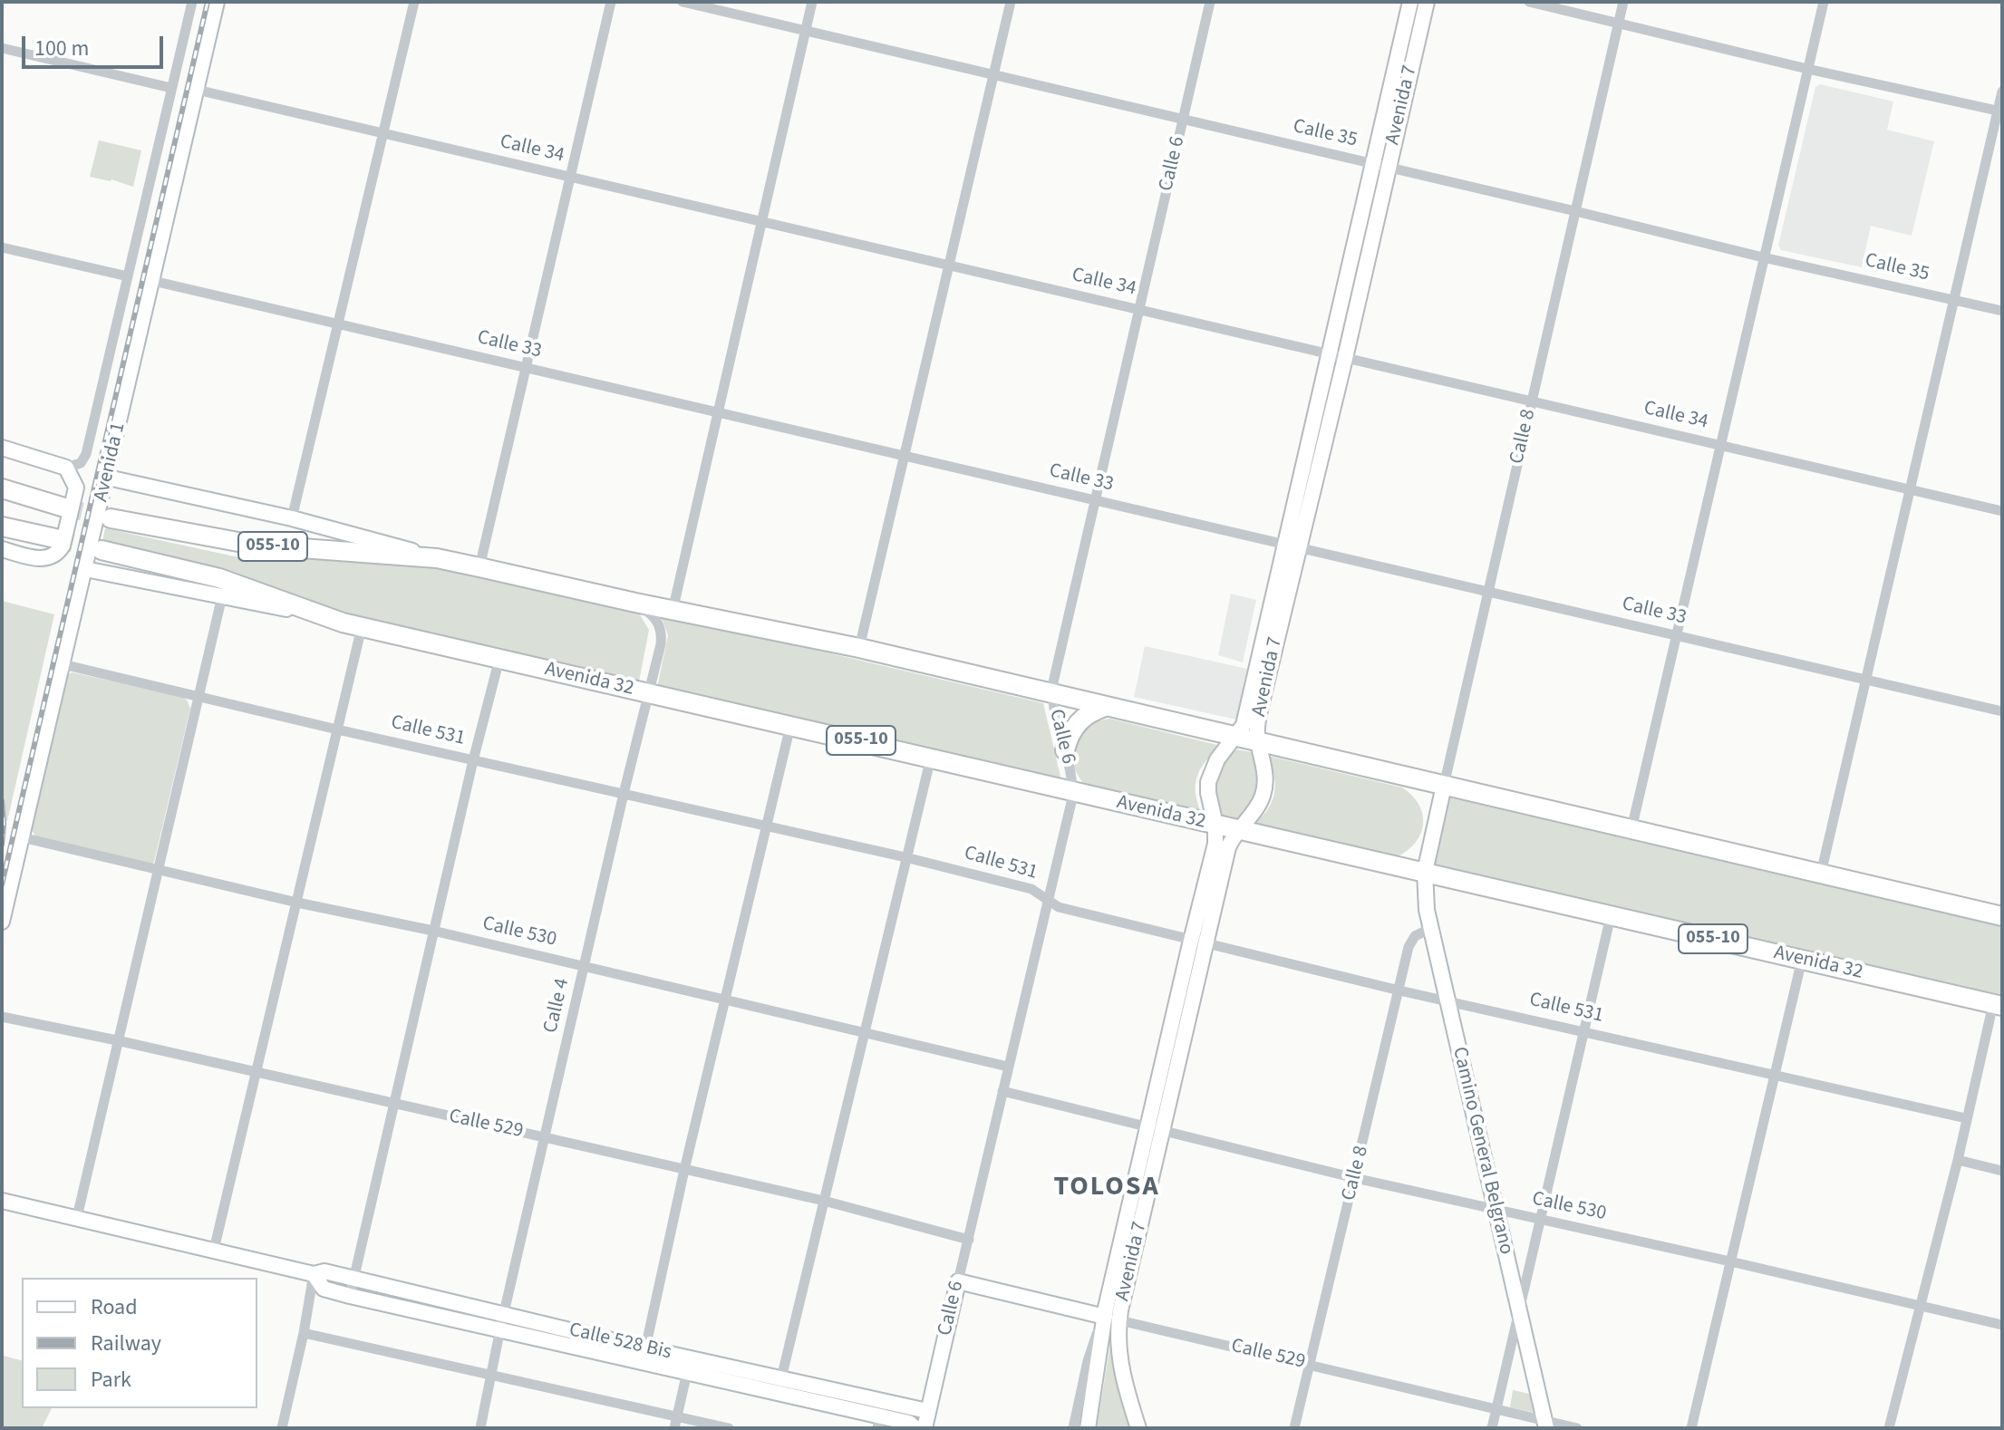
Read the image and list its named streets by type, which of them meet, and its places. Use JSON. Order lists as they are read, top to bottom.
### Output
{
  "streets": {
    "highway": ["055-10", "Avenida 32"],
    "street": [
      "Avenida 7",
      "Calle 35",
      "Calle 34",
      "Calle 6",
      "Calle 33",
      "Calle 8",
      "Avenida 1",
      "Calle 531",
      "Calle 530",
      "Calle 4",
      "Calle 529",
      "Camino General Belgrano",
      "Calle 528 Bis"
    ]
  },
  "crossings": [
    ["Avenida 7", "Calle 35"],
    ["Avenida 7", "Calle 34"],
    ["Avenida 7", "Calle 33"],
    ["Avenida 7", "055-10"],
    ["Avenida 7", "Avenida 32"],
    ["Avenida 7", "Calle 531"],
    ["Avenida 7", "Calle 530"],
    ["Avenida 7", "Calle 529"],
    ["Calle 35", "Calle 6"],
    ["Calle 35", "Calle 8"],
    ["Calle 34", "Calle 6"],
    ["Calle 34", "Calle 8"],
    ["Calle 34", "Avenida 1"],
    ["Calle 6", "Calle 33"],
    ["Calle 6", "055-10"],
    ["Calle 6", "Avenida 32"],
    ["Calle 6", "Calle 531"],
    ["Calle 6", "Calle 530"],
    ["Calle 6", "Calle 529"],
    ["Calle 6", "Calle 528 Bis"],
    ["Calle 33", "Calle 8"],
    ["Calle 33", "Avenida 1"],
    ["Calle 8", "055-10"],
    ["Calle 8", "Avenida 32"],
    ["Calle 8", "Calle 531"],
    ["Calle 8", "Calle 530"],
    ["Calle 8", "Calle 529"],
    ["Calle 8", "Camino General Belgrano"],
    ["Avenida 1", "Avenida 32"],
    ["Avenida 1", "Calle 531"],
    ["Avenida 1", "Calle 530"],
    ["055-10", "Calle 4"],
    ["Avenida 32", "Calle 4"],
    ["Avenida 32", "Camino General Belgrano"],
    ["Calle 531", "Calle 4"],
    ["Calle 531", "Camino General Belgrano"],
    ["Calle 530", "Calle 4"],
    ["Calle 530", "Camino General Belgrano"],
    ["Calle 4", "Calle 529"],
    ["Calle 4", "Calle 528 Bis"],
    ["Calle 529", "Camino General Belgrano"]
  ],
  "districts": ["TOLOSA"],
  "legend": ["Road", "Railway", "Park"],
  "scale_bar": "100 m"
}
